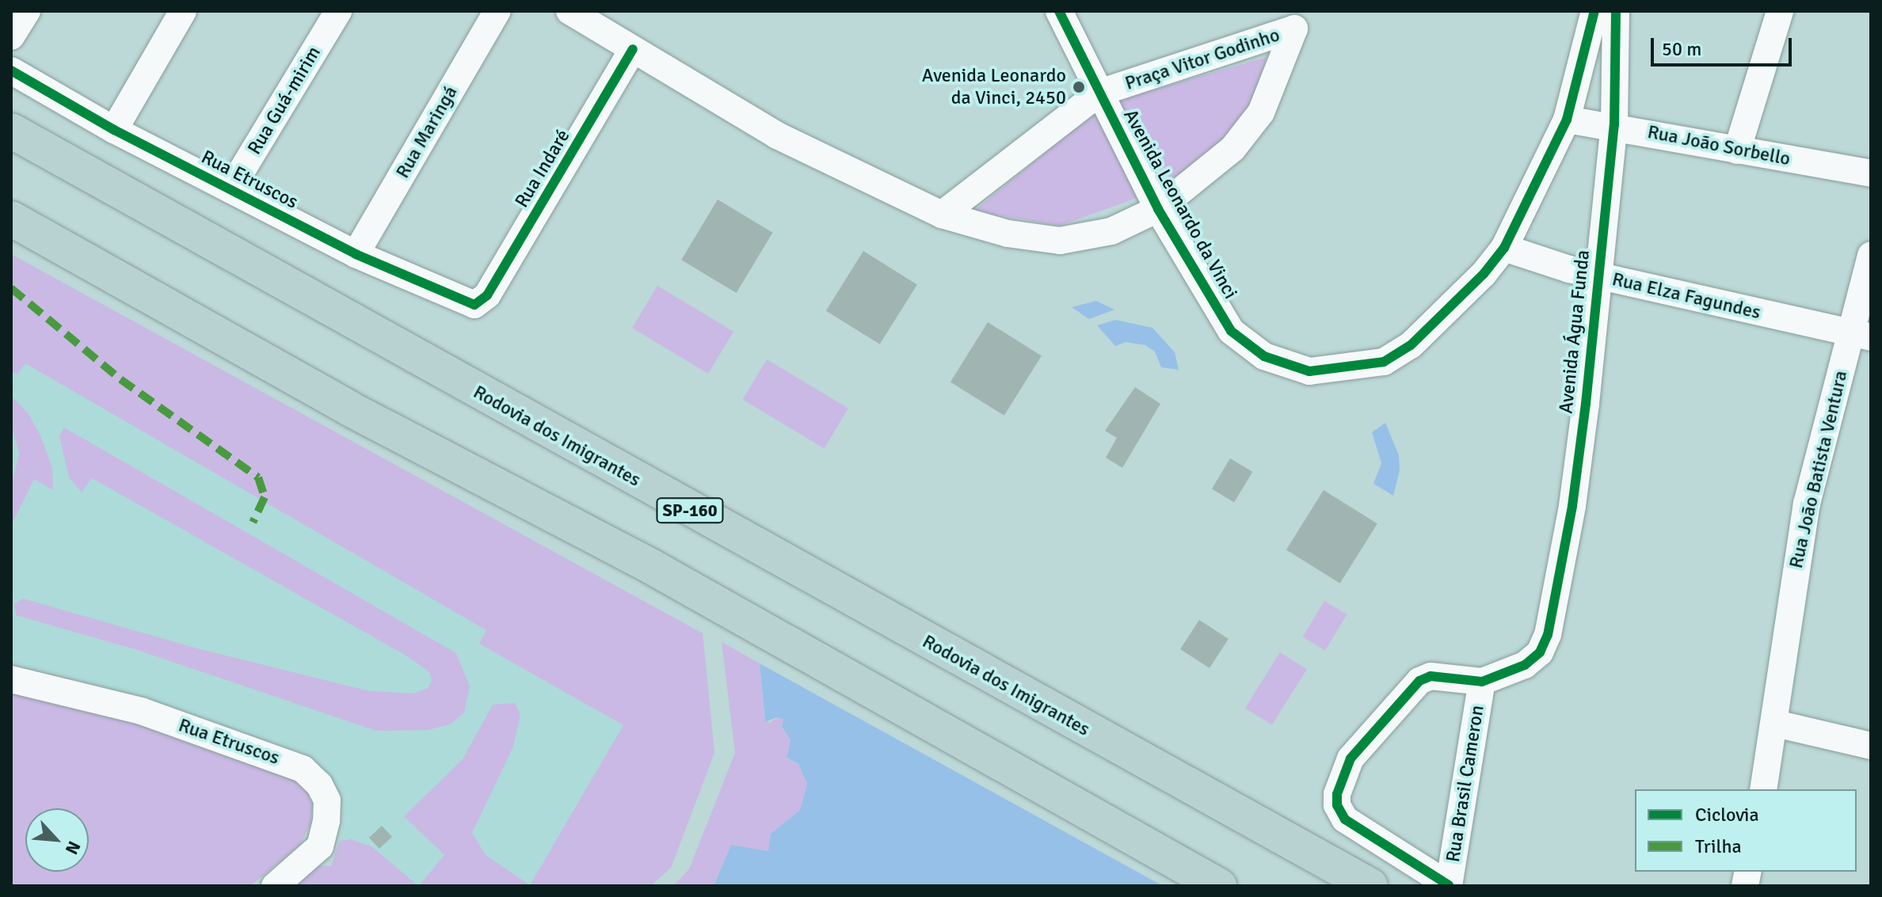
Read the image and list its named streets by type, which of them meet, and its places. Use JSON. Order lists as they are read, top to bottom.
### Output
{
  "streets": {
    "highway": ["Rodovia dos Imigrantes", "SP-160"],
    "street": [
      "Praça Vitor Godinho",
      "Rua Guá-mirim",
      "Rua Maringá",
      "Rua João Sorbello",
      "Rua Indaré",
      "Rua Etruscos",
      "Avenida Leonardo da Vinci",
      "Rua Elza Fagundes",
      "Avenida Água Funda",
      "Rua João Batista Ventura",
      "Rua Brasil Cameron"
    ]
  },
  "crossings": [
    ["Praça Vitor Godinho", "Avenida Leonardo da Vinci"],
    ["Rua Guá-mirim", "Rua Etruscos"],
    ["Rua Maringá", "Rua Etruscos"],
    ["Rua João Sorbello", "Avenida Leonardo da Vinci"],
    ["Rua João Sorbello", "Avenida Água Funda"],
    ["Rua Indaré", "Rua Etruscos"],
    ["Avenida Leonardo da Vinci", "Rua Elza Fagundes"],
    ["Rua Elza Fagundes", "Avenida Água Funda"],
    ["Rua Elza Fagundes", "Rua João Batista Ventura"],
    ["Avenida Água Funda", "Rua Brasil Cameron"]
  ],
  "places": ["Avenida Leonardo da Vinci, 2450"],
  "legend": ["Ciclovia", "Trilha"],
  "scale_bar": "50 m",
  "north": "bottom right"
}
